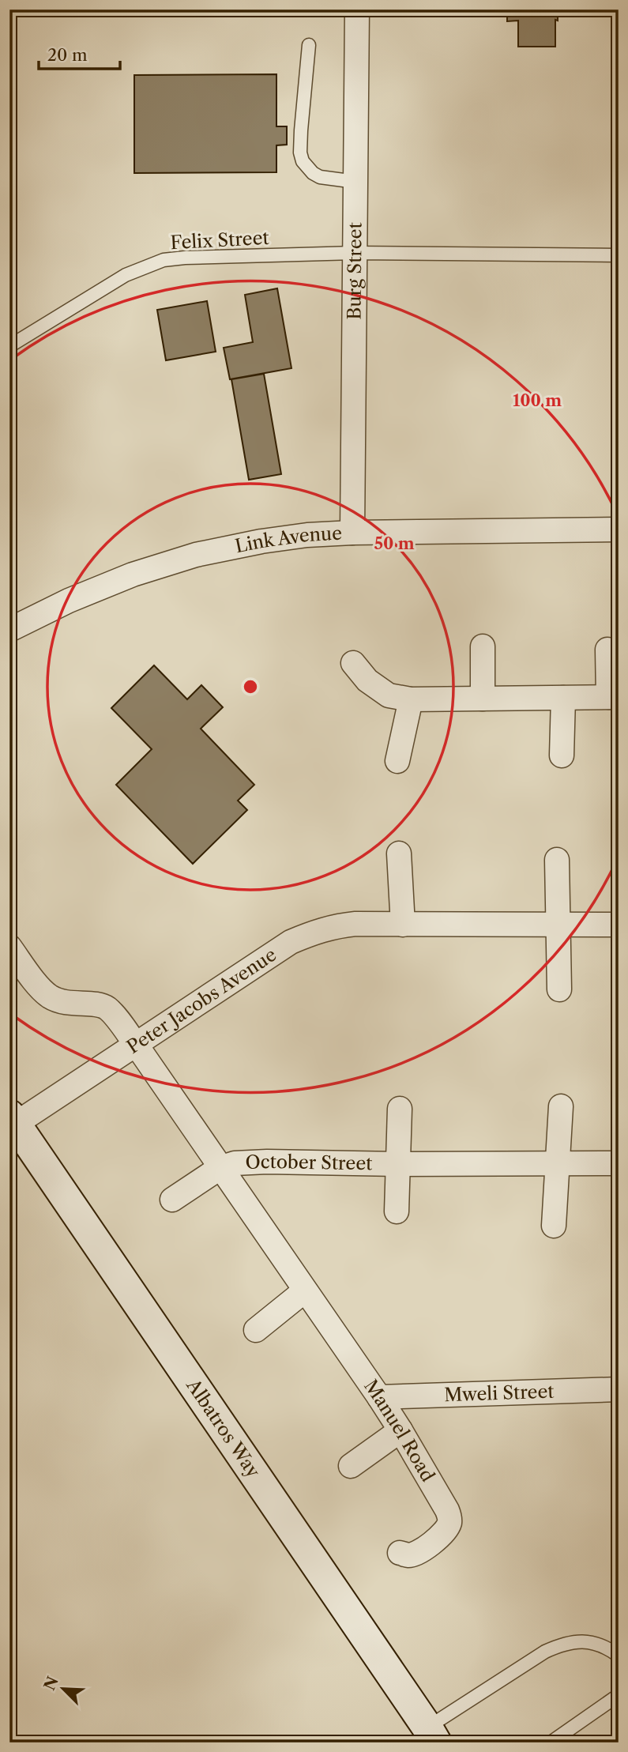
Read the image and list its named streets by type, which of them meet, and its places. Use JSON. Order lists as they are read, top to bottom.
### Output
{
  "streets": {
    "street": [
      "Burg Street",
      "Link Avenue",
      "Peter Jacobs Avenue",
      "October Street",
      "Mweli Street",
      "Albatros Way",
      "Manuel Road"
    ],
    "lane": ["Felix Street"]
  },
  "crossings": [
    ["Felix Street", "Burg Street"],
    ["Burg Street", "Link Avenue"],
    ["Peter Jacobs Avenue", "Albatros Way"],
    ["Peter Jacobs Avenue", "Manuel Road"],
    ["October Street", "Manuel Road"],
    ["Mweli Street", "Manuel Road"]
  ],
  "scale_bar": "20 m",
  "north": "top left",
  "rings": ["100 m", "50 m"]
}
